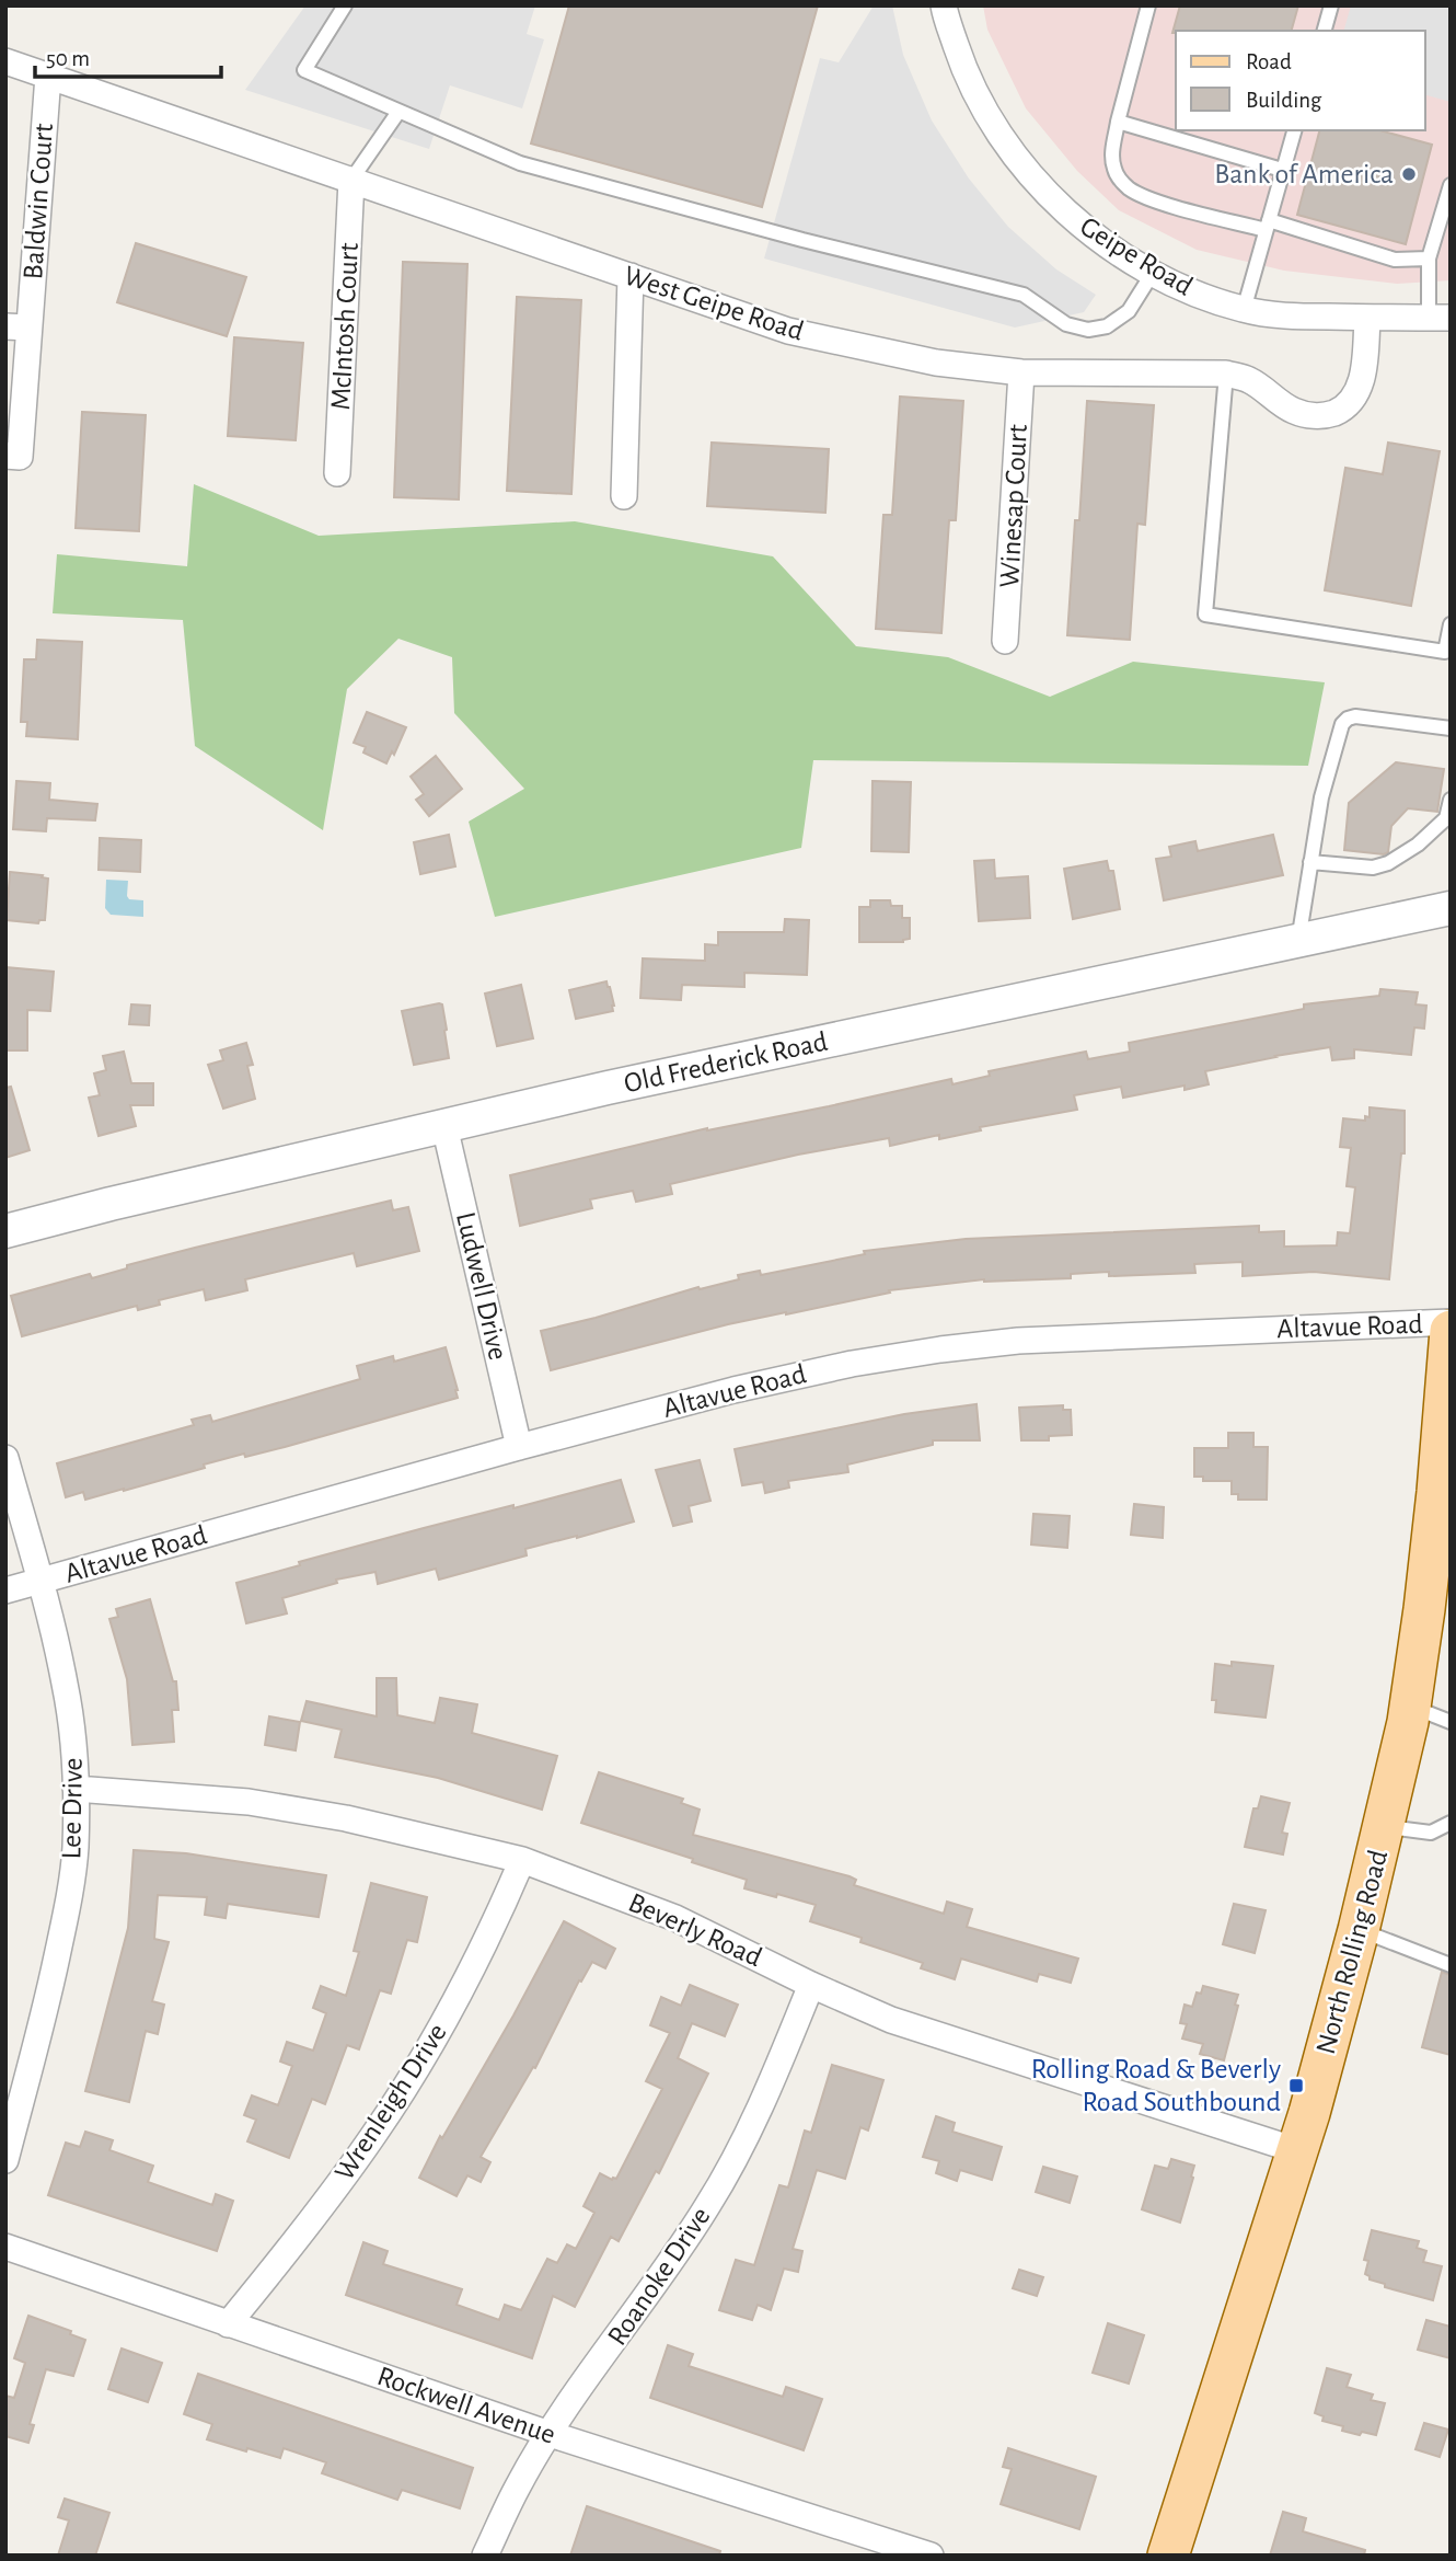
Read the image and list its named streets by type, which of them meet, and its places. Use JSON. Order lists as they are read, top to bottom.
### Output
{
  "streets": {
    "main road": ["North Rolling Road"],
    "street": [
      "Baldwin Court",
      "Geipe Road",
      "West Geipe Road",
      "McIntosh Court",
      "Winesap Court",
      "Old Frederick Road",
      "Ludwell Drive",
      "Altavue Road",
      "Lee Drive",
      "Beverly Road",
      "Wrenleigh Drive",
      "Roanoke Drive",
      "Rockwell Avenue"
    ]
  },
  "crossings": [
    ["Baldwin Court", "West Geipe Road"],
    ["Geipe Road", "West Geipe Road"],
    ["West Geipe Road", "McIntosh Court"],
    ["West Geipe Road", "Winesap Court"],
    ["Old Frederick Road", "Ludwell Drive"],
    ["Ludwell Drive", "Altavue Road"],
    ["Altavue Road", "Lee Drive"],
    ["Lee Drive", "Beverly Road"],
    ["Beverly Road", "North Rolling Road"],
    ["Beverly Road", "Wrenleigh Drive"],
    ["Beverly Road", "Roanoke Drive"],
    ["Wrenleigh Drive", "Rockwell Avenue"],
    ["Roanoke Drive", "Rockwell Avenue"]
  ],
  "places": {
    "other": ["Bank of America"],
    "transit": ["Rolling Road & Beverly Road Southbound"]
  },
  "legend": ["Road", "Building"],
  "scale_bar": "50 m"
}
